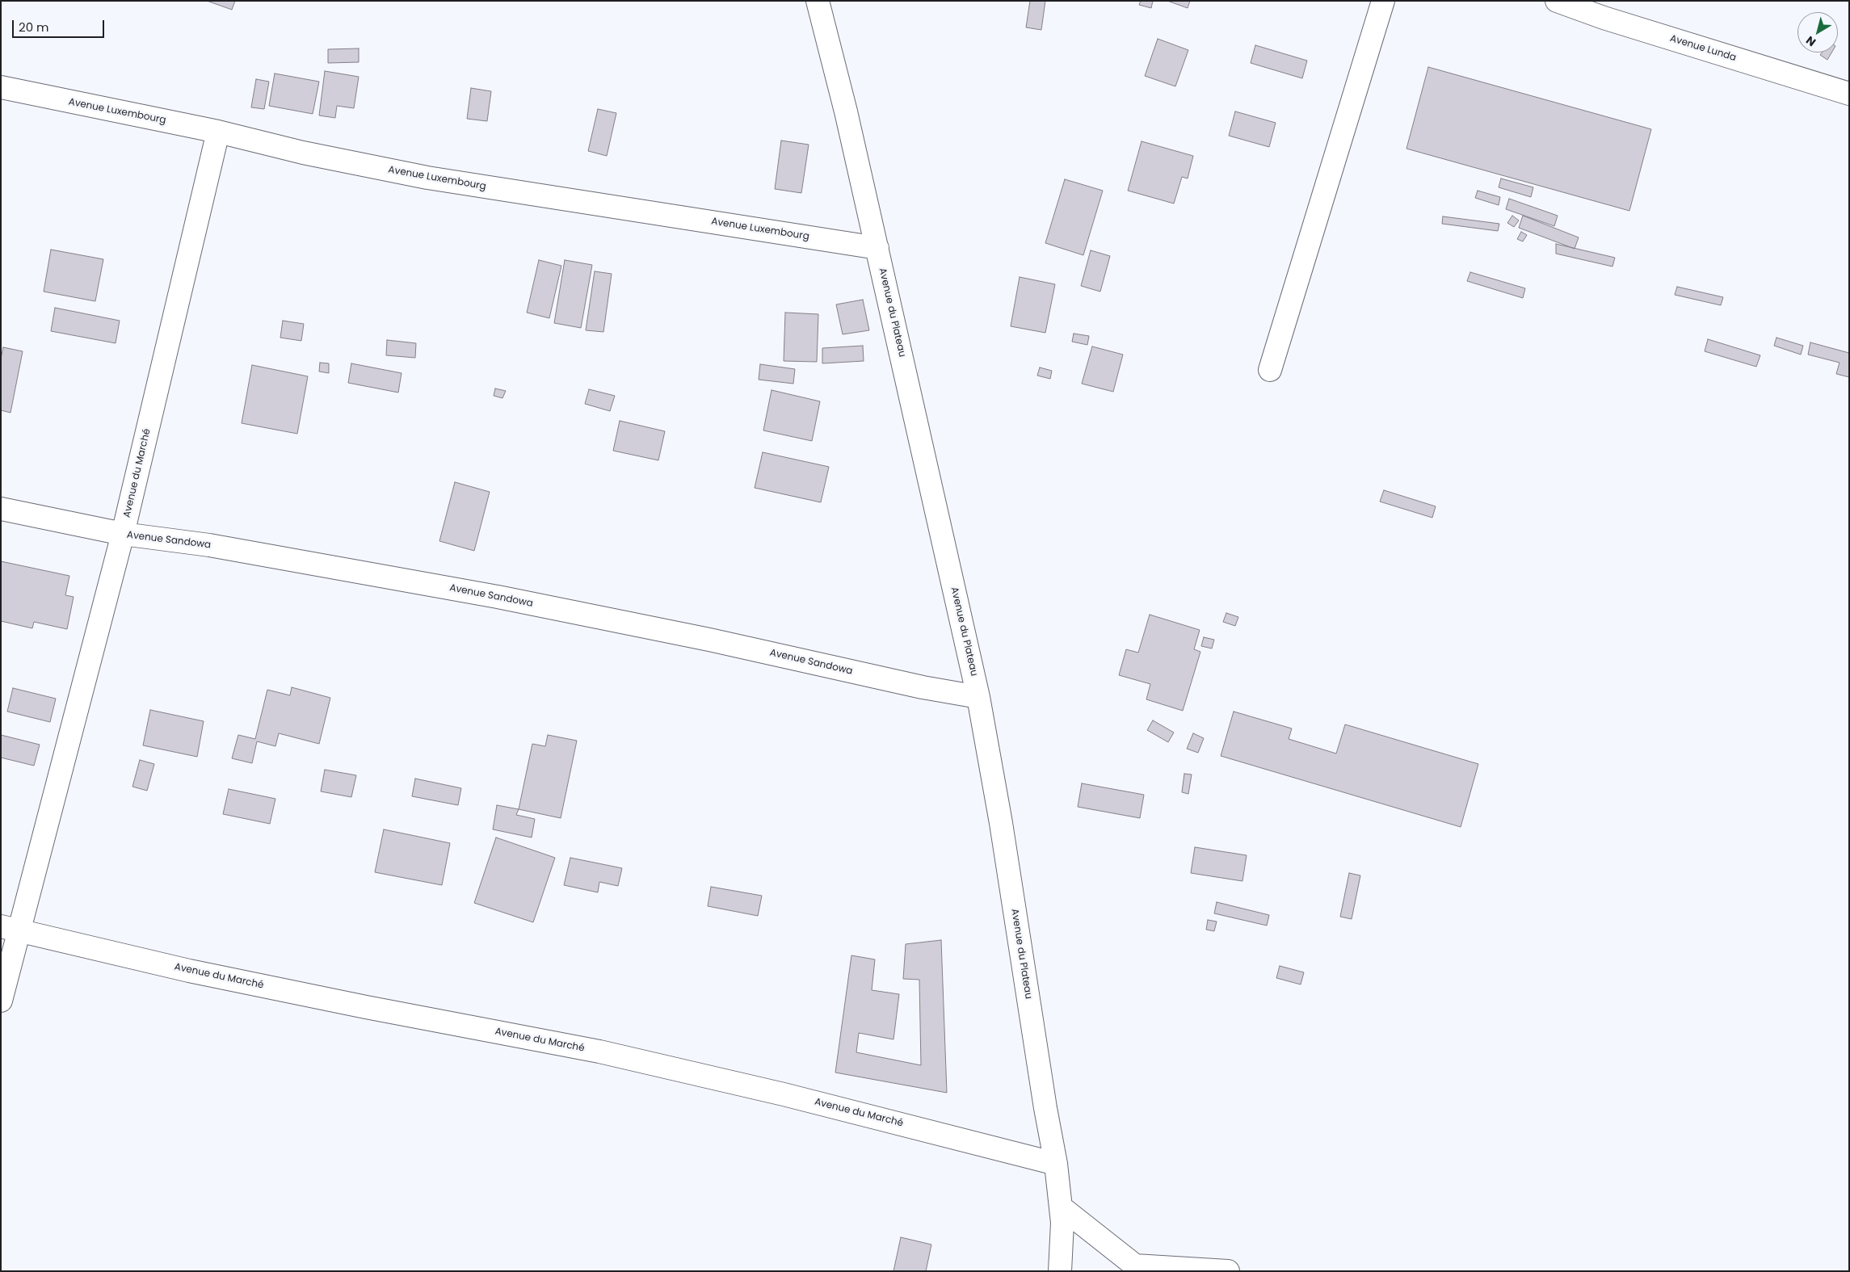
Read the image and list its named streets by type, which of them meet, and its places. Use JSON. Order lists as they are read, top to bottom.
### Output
{
  "streets": {
    "street": [
      "Avenue Lunda",
      "Avenue Luxembourg",
      "Avenue du Plateau",
      "Avenue du Marché",
      "Avenue Sandowa"
    ]
  },
  "crossings": [
    ["Avenue Luxembourg", "Avenue du Plateau"],
    ["Avenue Luxembourg", "Avenue du Marché"],
    ["Avenue du Plateau", "Avenue du Marché"],
    ["Avenue du Plateau", "Avenue Sandowa"],
    ["Avenue du Marché", "Avenue Sandowa"]
  ],
  "scale_bar": "20 m",
  "north": "bottom left"
}
